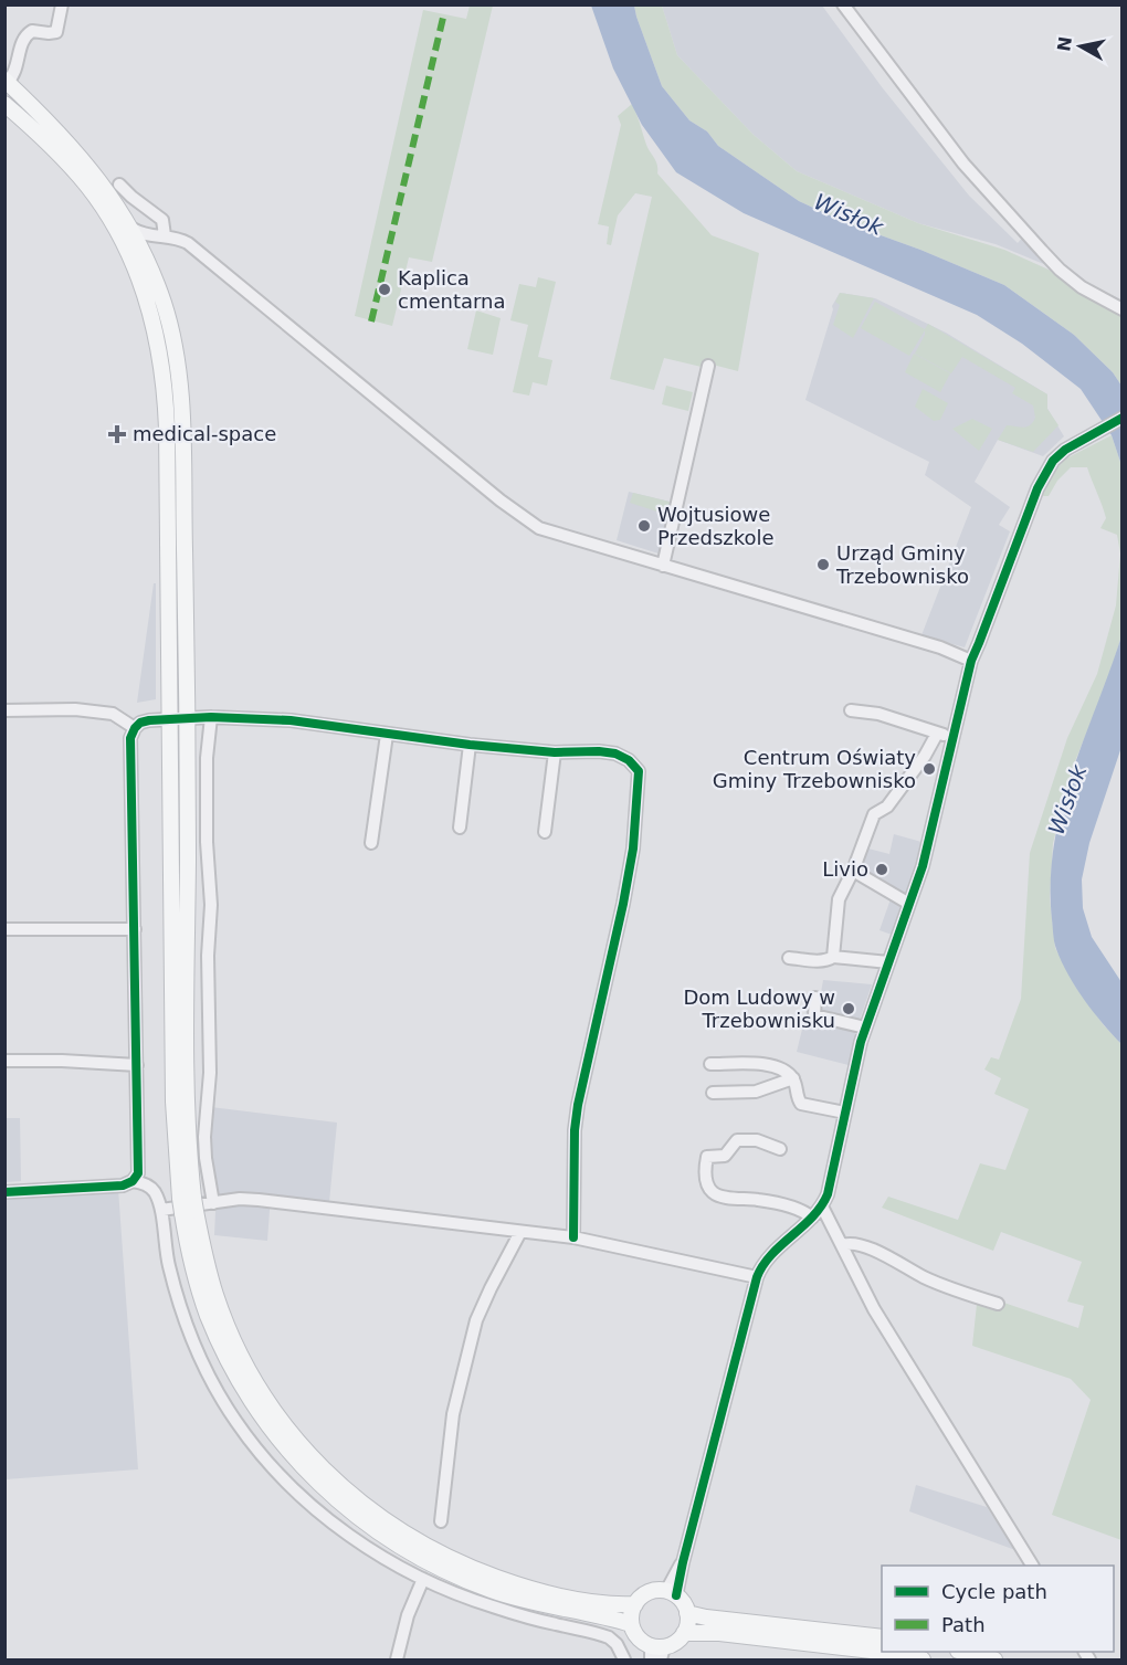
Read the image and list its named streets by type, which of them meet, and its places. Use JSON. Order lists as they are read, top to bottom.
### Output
{
  "water": ["Wisłok"],
  "places": {
    "other": [
      "Kaplica cmentarna",
      "Wojtusiowe Przedszkole",
      "Urząd Gminy Trzebownisko",
      "Centrum Oświaty Gminy Trzebownisko",
      "Livio",
      "Dom Ludowy w Trzebownisku"
    ],
    "health": ["medical-space"]
  },
  "legend": ["Cycle path", "Path"],
  "north": "left"
}
